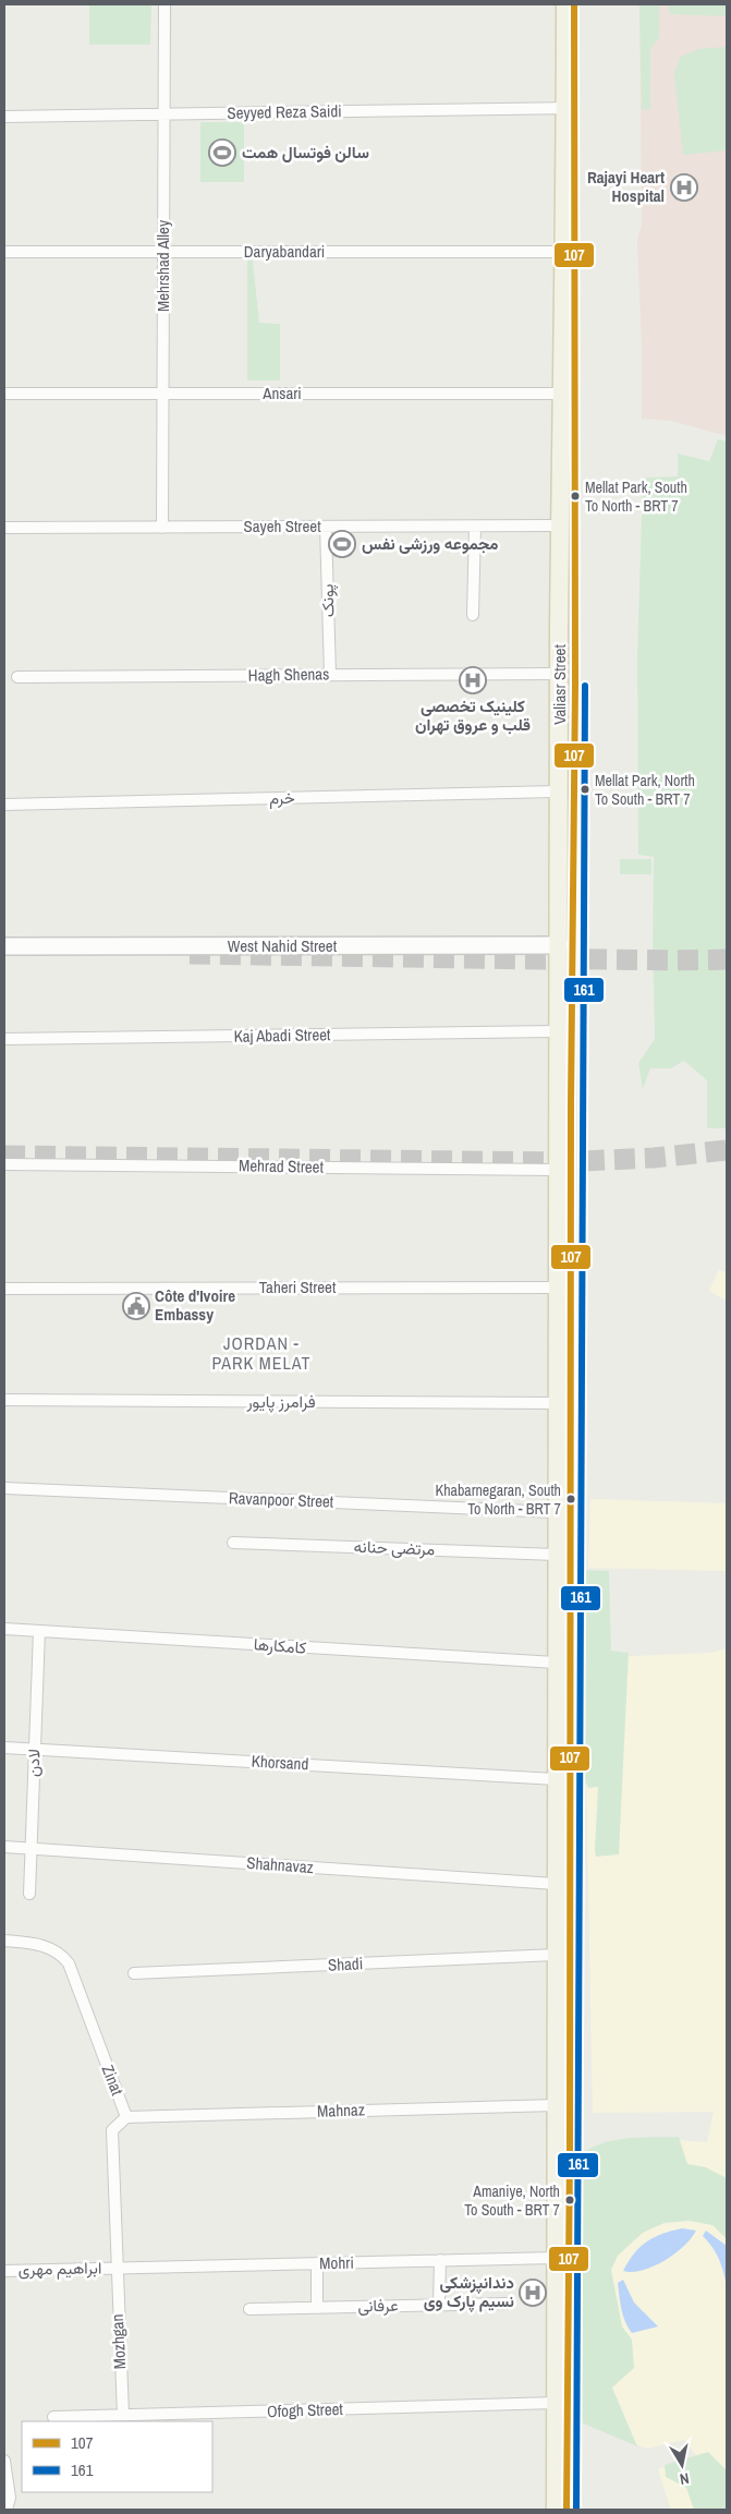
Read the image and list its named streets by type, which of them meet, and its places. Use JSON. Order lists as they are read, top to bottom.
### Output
{
  "streets": {
    "main road": ["Valiasr Street", "West Nahid Street"],
    "street": [
      "Seyyed Reza Saidi",
      "Daryabandari",
      "Mehrshad Alley",
      "Ansari",
      "Sayeh Street",
      "پونک",
      "Hagh Shenas",
      "خرم",
      "Kaj Abadi Street",
      "Mehrad Street",
      "Taheri Street",
      "فرامرز پایور",
      "Ravanpoor Street",
      "مرتضی حنانه",
      "کامکارها",
      "لادن",
      "Khorsand",
      "Shahnavaz",
      "Shadi",
      "Zinat",
      "Mahnaz",
      "Mohri",
      "ابراهیم مهری",
      "عرفانی",
      "Mozhgan",
      "Ofogh Street"
    ]
  },
  "crossings": [
    ["Seyyed Reza Saidi", "Mehrshad Alley"],
    ["Seyyed Reza Saidi", "Valiasr Street"],
    ["Daryabandari", "Mehrshad Alley"],
    ["Daryabandari", "Valiasr Street"],
    ["Mehrshad Alley", "Ansari"],
    ["Mehrshad Alley", "Sayeh Street"],
    ["Ansari", "Valiasr Street"],
    ["Sayeh Street", "پونک"],
    ["Sayeh Street", "Valiasr Street"],
    ["پونک", "Hagh Shenas"],
    ["Hagh Shenas", "Valiasr Street"],
    ["Valiasr Street", "خرم"],
    ["Valiasr Street", "West Nahid Street"],
    ["Valiasr Street", "Kaj Abadi Street"],
    ["Valiasr Street", "Mehrad Street"],
    ["Valiasr Street", "Taheri Street"],
    ["Valiasr Street", "فرامرز پایور"],
    ["Valiasr Street", "Ravanpoor Street"],
    ["Valiasr Street", "مرتضی حنانه"],
    ["Valiasr Street", "کامکارها"],
    ["Valiasr Street", "Khorsand"],
    ["Valiasr Street", "Shahnavaz"],
    ["Valiasr Street", "Shadi"],
    ["Valiasr Street", "Mahnaz"],
    ["Valiasr Street", "Mohri"],
    ["Valiasr Street", "Ofogh Street"],
    ["کامکارها", "لادن"],
    ["لادن", "Khorsand"],
    ["لادن", "Shahnavaz"],
    ["Zinat", "Mahnaz"],
    ["Zinat", "Mohri"],
    ["Zinat", "ابراهیم مهری"],
    ["Zinat", "Mozhgan"],
    ["Mohri", "ابراهیم مهری"],
    ["Mohri", "Mozhgan"],
    ["ابراهیم مهری", "Mozhgan"],
    ["Mozhgan", "Ofogh Street"]
  ],
  "districts": ["JORDAN - PARK MELAT"],
  "places": {
    "sports": ["سالن فوتسال همت", "مجموعه ورزشی نفس"],
    "hospital": ["Rajayi Heart Hospital", "کلینیک تخصصی قلب و عروق تهران", "دندانپزشکی نسیم پارک وی"],
    "other": [
      "Mellat Park, South To North - BRT 7",
      "Mellat Park, North To South - BRT 7",
      "Khabarnegaran, South To North - BRT 7",
      "Amaniye, North To South - BRT 7"
    ],
    "public building": ["Côte d'Ivoire Embassy"]
  },
  "lines": ["transit line 107", "transit line 161"],
  "legend": ["107", "161"],
  "north": "bottom"
}
